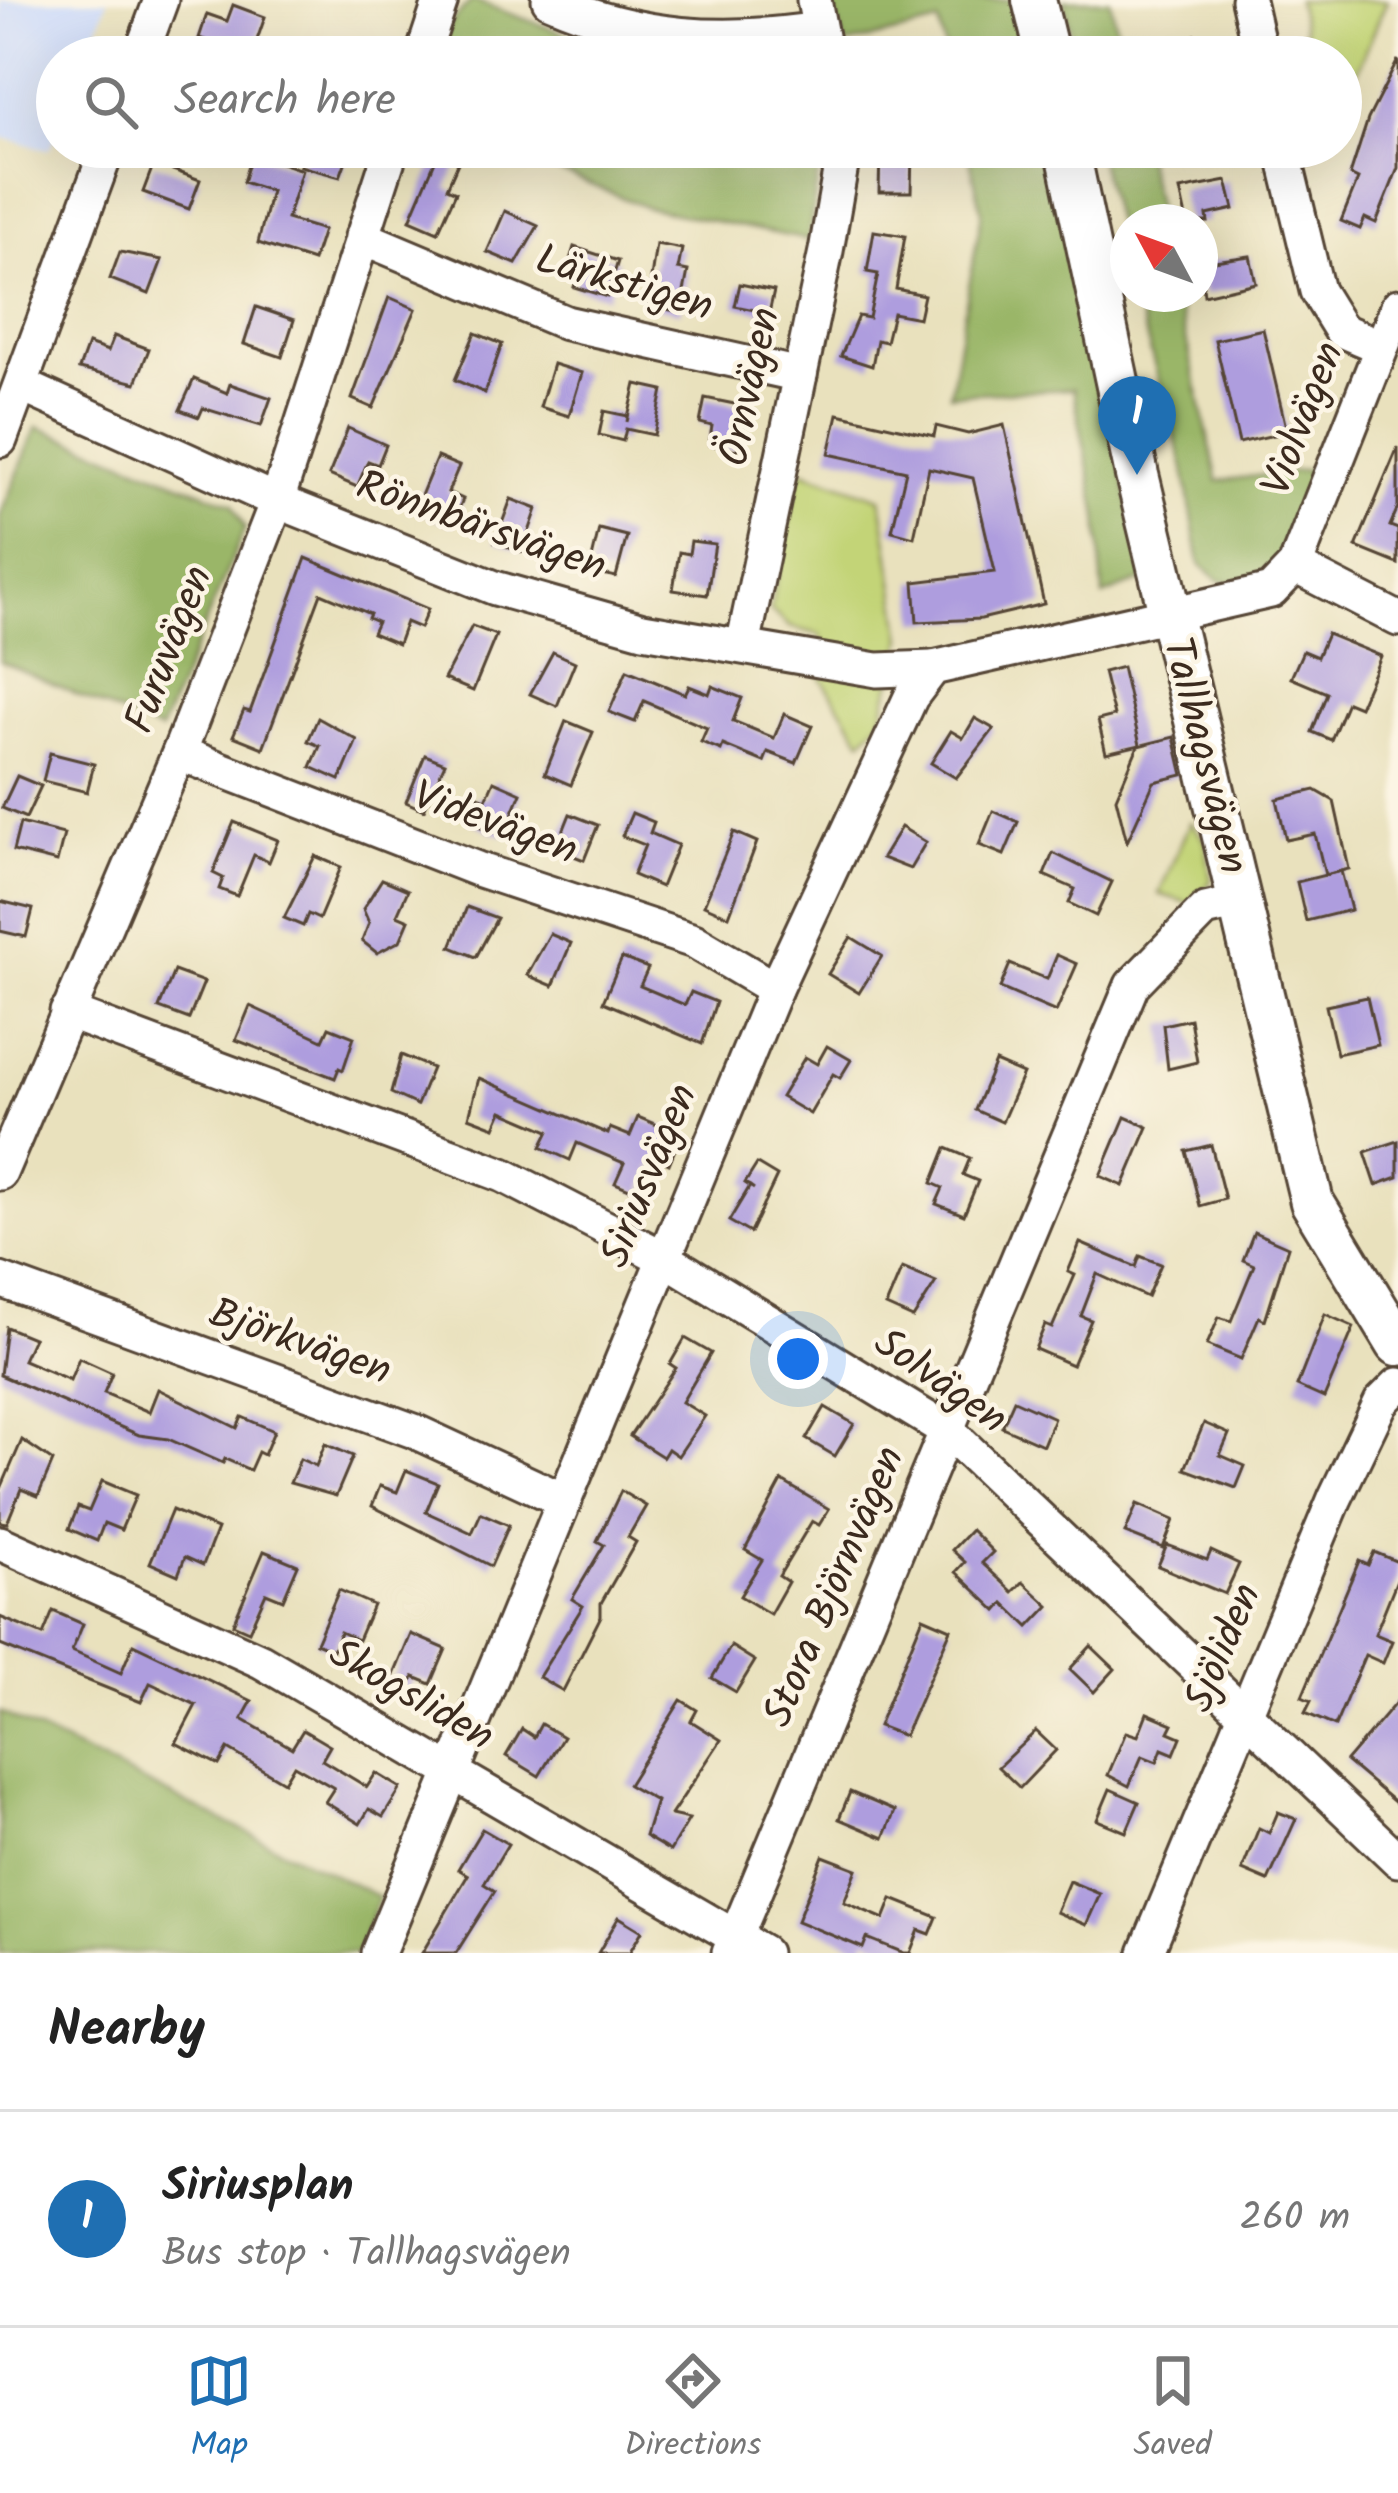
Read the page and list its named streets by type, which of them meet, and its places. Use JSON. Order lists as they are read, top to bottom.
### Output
{
  "streets": {
    "main road": ["Tallhagsvägen"],
    "street": [
      "Lärkstigen",
      "Örnvägen",
      "Violvägen",
      "Rönnbärsvägen",
      "Furuvägen",
      "Videvägen",
      "Siriusvägen",
      "Björkvägen",
      "Solvägen",
      "Stora Björnvägen",
      "Sjöliden",
      "Skogsliden"
    ]
  },
  "crossings": [
    ["Lärkstigen", "Örnvägen"],
    ["Lärkstigen", "Furuvägen"],
    ["Örnvägen", "Rönnbärsvägen"],
    ["Rönnbärsvägen", "Furuvägen"],
    ["Rönnbärsvägen", "Siriusvägen"],
    ["Furuvägen", "Videvägen"],
    ["Furuvägen", "Solvägen"],
    ["Tallhagsvägen", "Stora Björnvägen"],
    ["Videvägen", "Siriusvägen"],
    ["Siriusvägen", "Björkvägen"],
    ["Siriusvägen", "Solvägen"],
    ["Siriusvägen", "Skogsliden"],
    ["Solvägen", "Stora Björnvägen"],
    ["Solvägen", "Sjöliden"],
    ["Stora Björnvägen", "Skogsliden"]
  ],
  "north": "top left",
  "page": {
    "search": "Search here",
    "pins": "1",
    "heading": "Nearby",
    "list": [
      {
        "mark": "1",
        "name": "Siriusplan",
        "note": "Bus stop · Tallhagsvägen",
        "value": "260 m"
      }
    ],
    "nav": ["Map", "Directions", "Saved"]
  }
}
